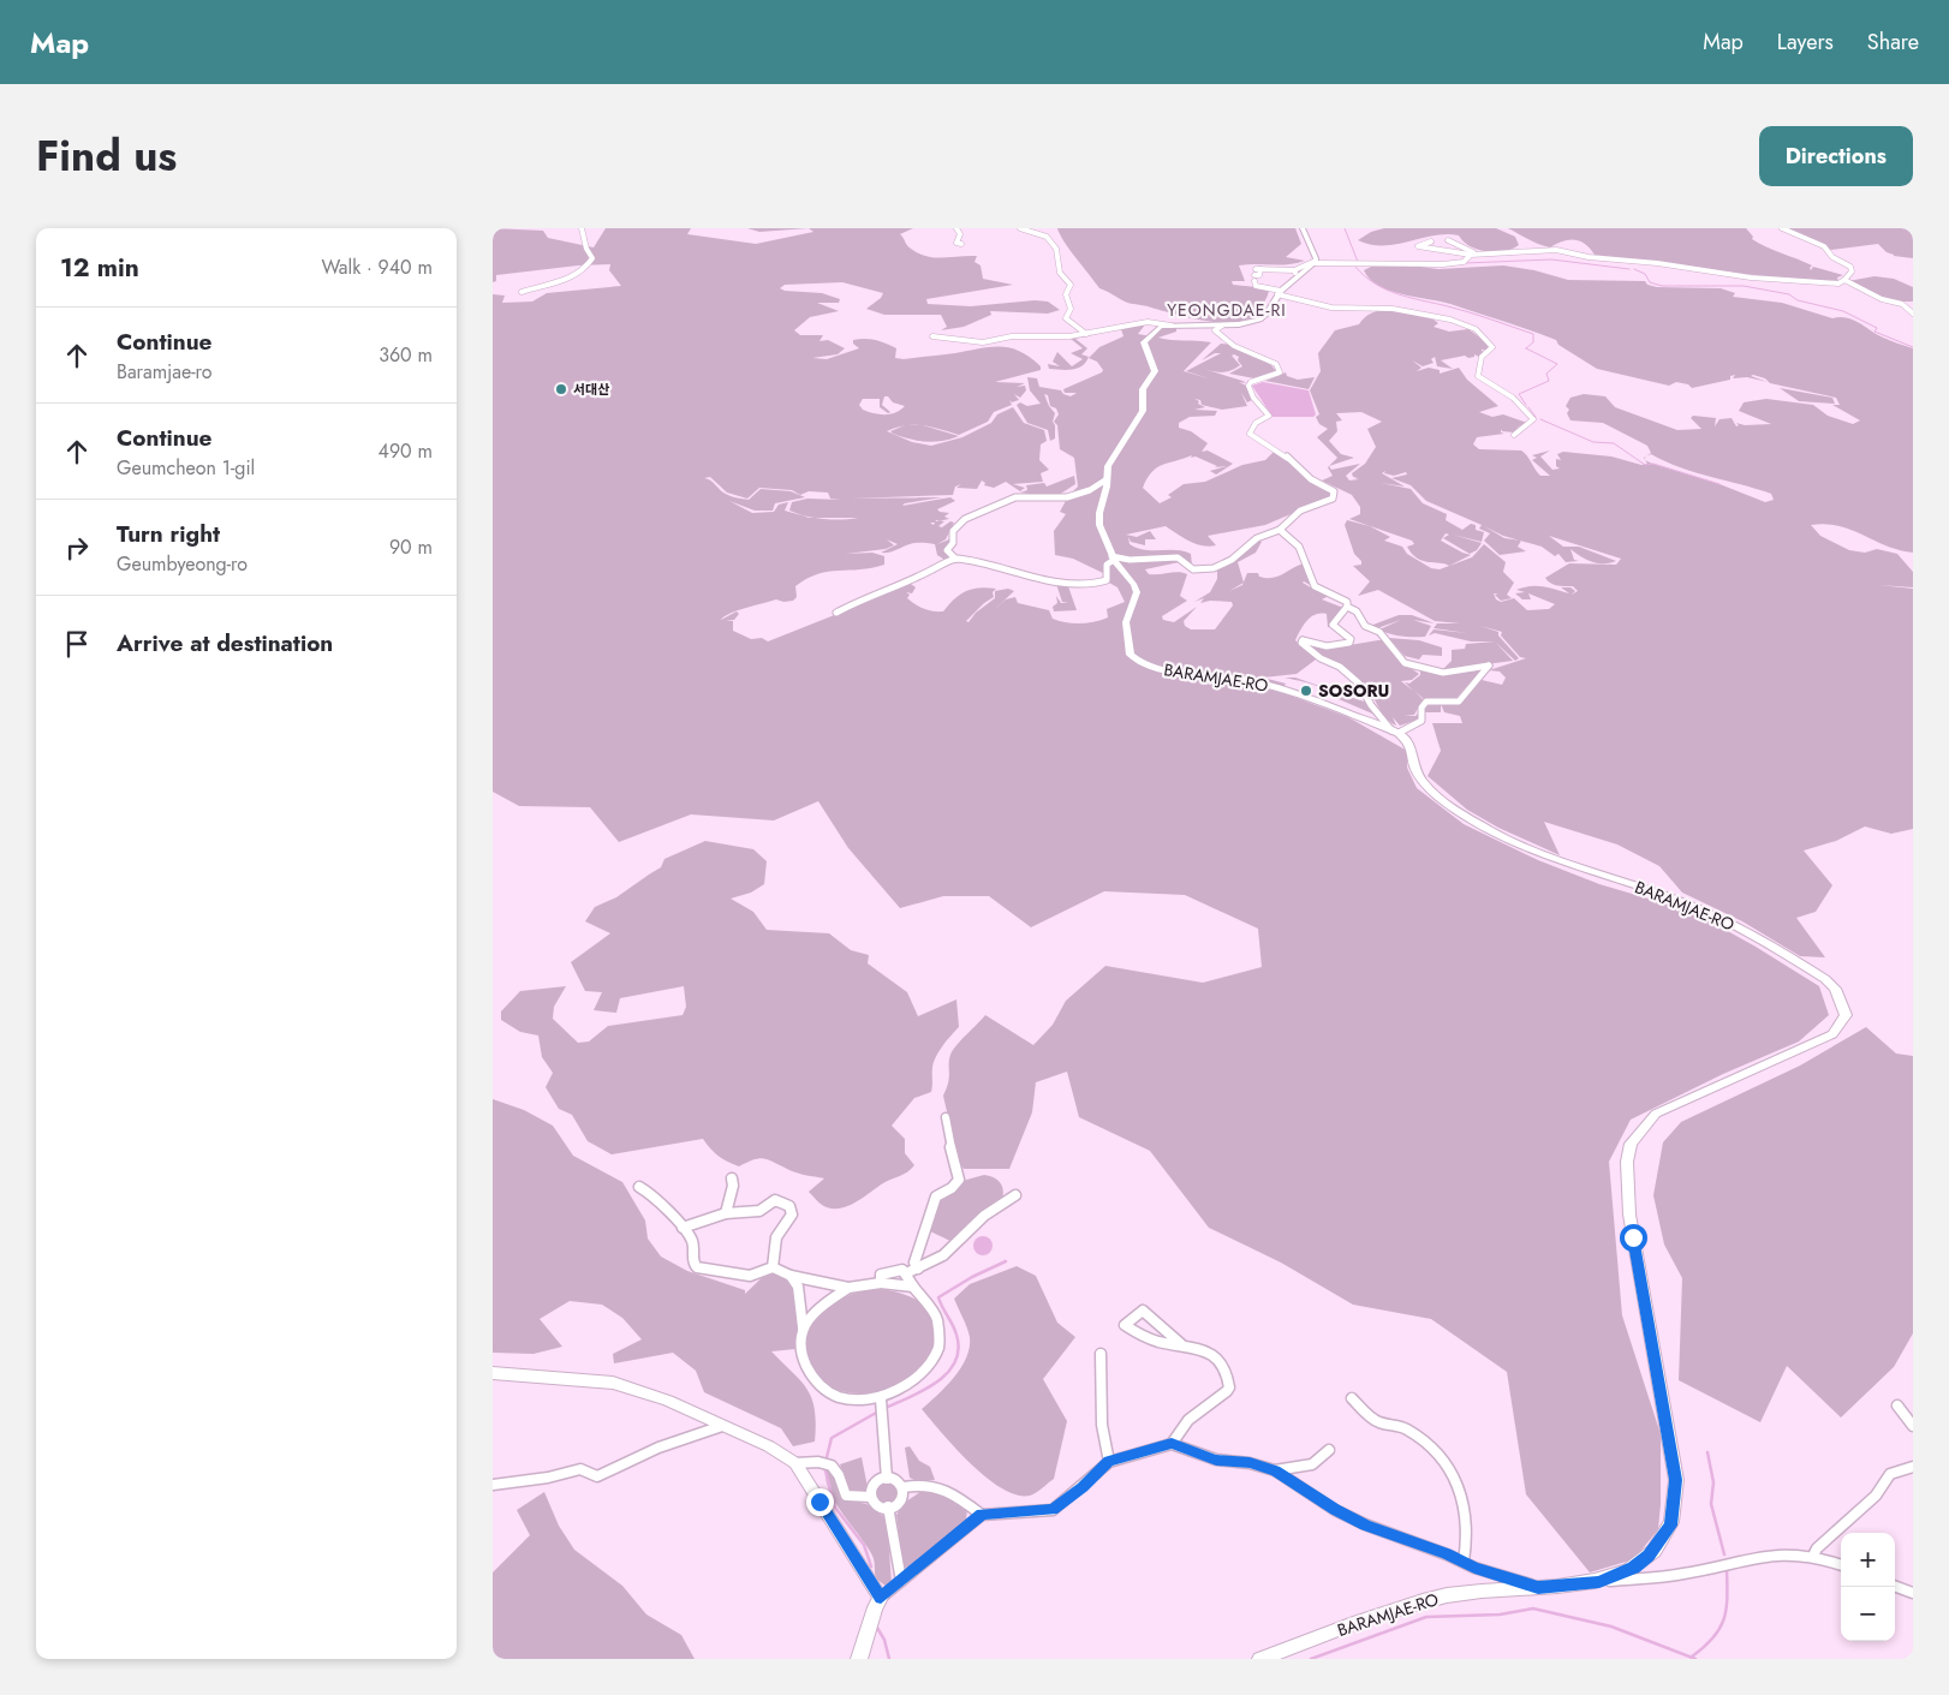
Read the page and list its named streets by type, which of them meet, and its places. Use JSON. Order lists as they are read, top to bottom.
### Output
{
  "streets": {
    "street": ["BARAMJAE-RO"]
  },
  "districts": ["YEONGDAE-RI"],
  "places": ["서대산", "SOSORU"],
  "page": {
    "header": "Map",
    "nav": ["Map", "Layers", "Share"],
    "title": "Find us",
    "buttons": "Directions",
    "heading": ["12 min", "Walk · 940 m"],
    "list": [
      ["Continue", "Baramjae-ro", "360 m"],
      ["Continue", "Geumcheon 1-gil", "490 m"],
      ["Turn right", "Geumbyeong-ro", "90 m"],
      "Arrive at destination"
    ],
    "map_buttons": ["+", "−"]
  }
}
